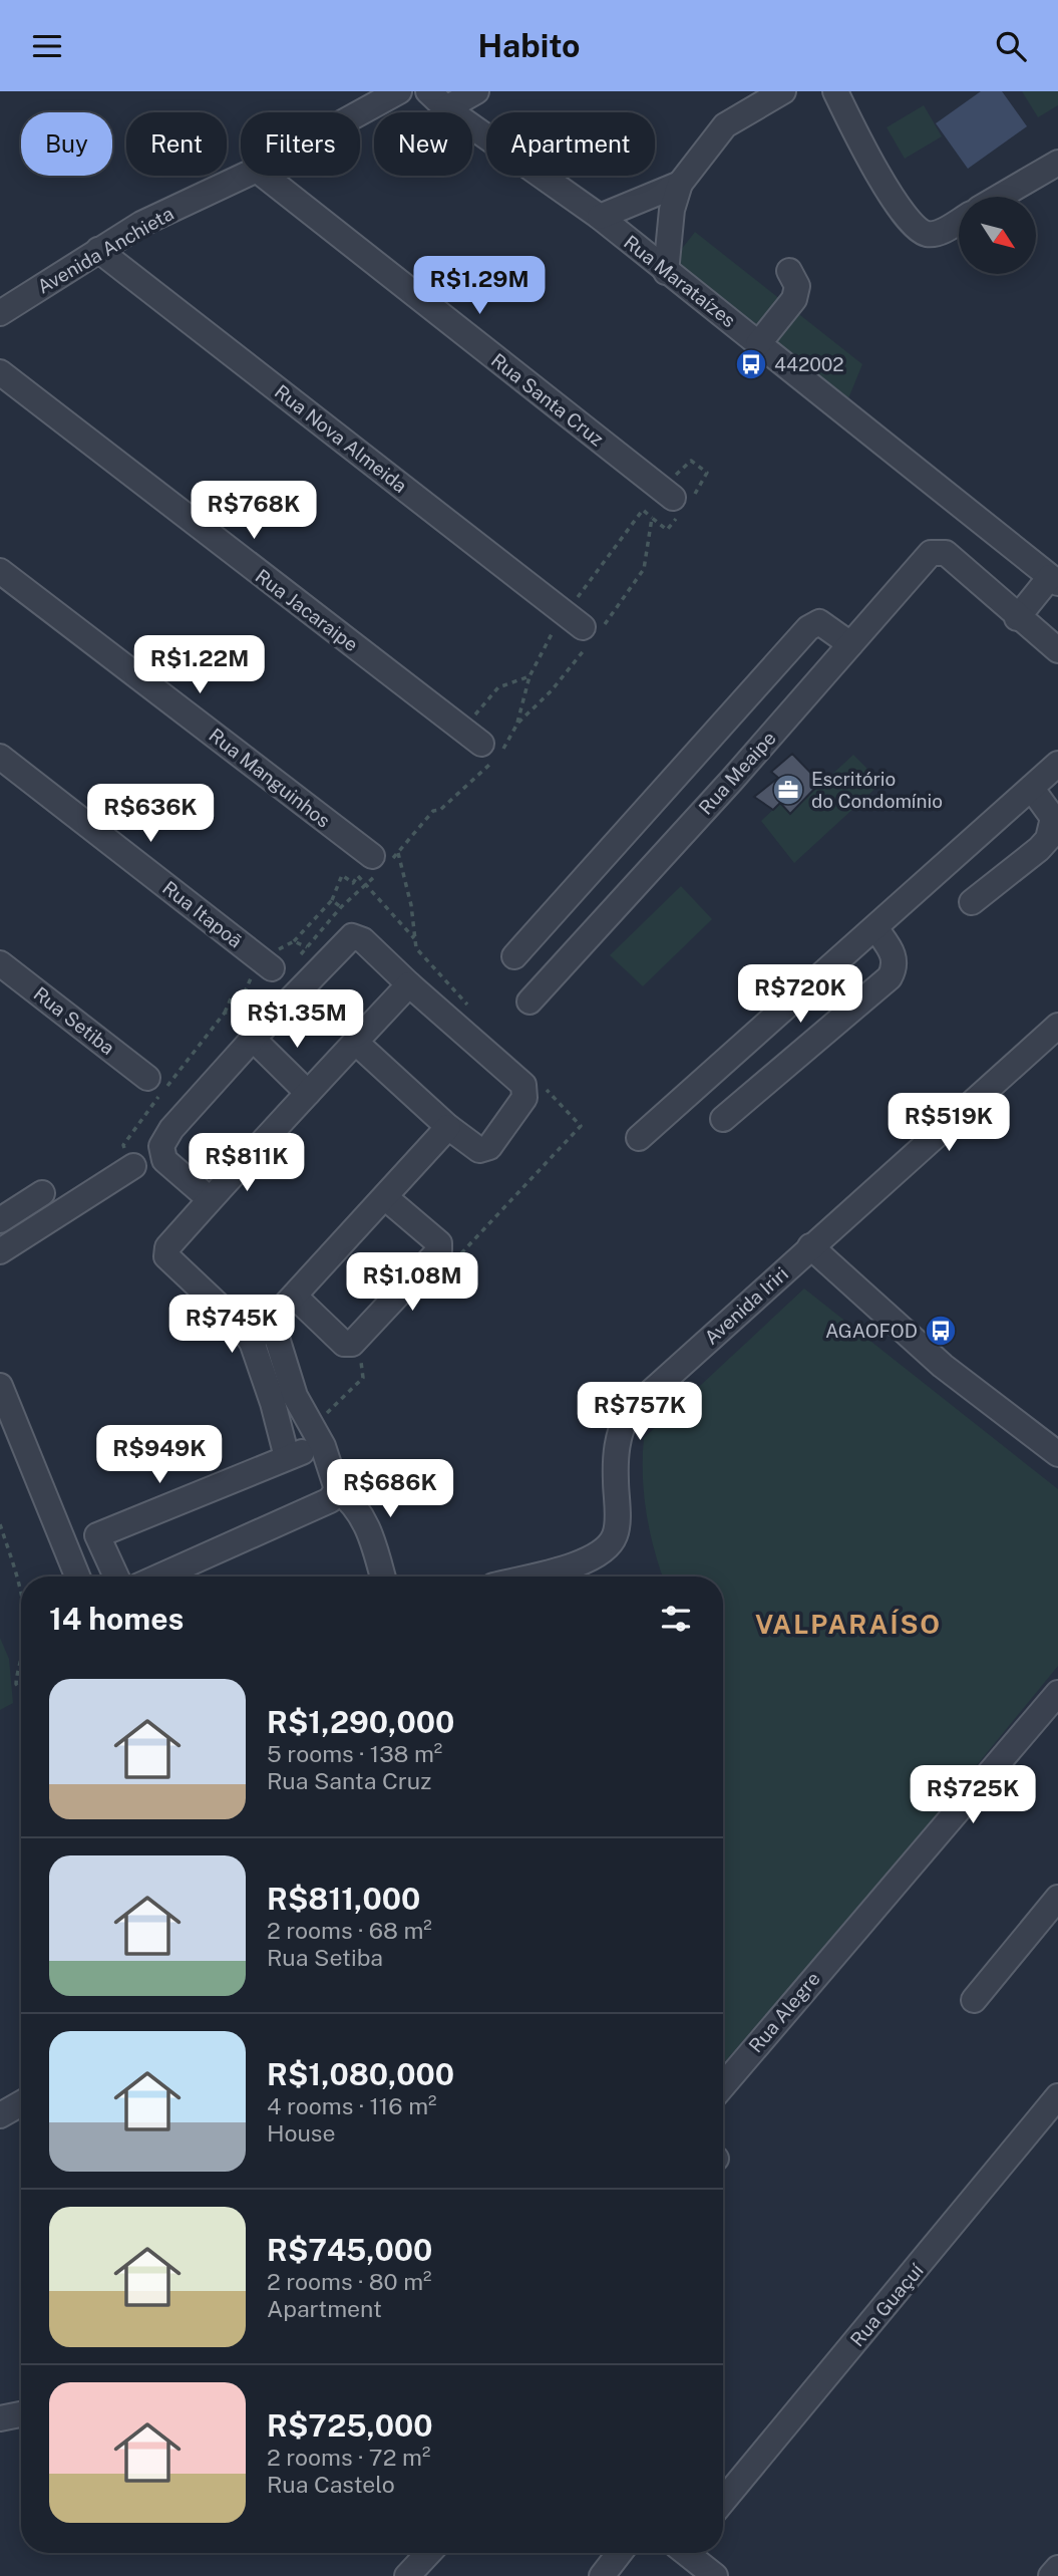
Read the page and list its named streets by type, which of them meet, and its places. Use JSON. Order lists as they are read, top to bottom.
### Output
{
  "streets": {
    "street": [
      "Avenida Anchieta",
      "Rua Marataízes",
      "Rua Santa Cruz",
      "Rua Nova Almeida",
      "Rua Jacaraipe",
      "Rua Meaipe",
      "Rua Manguinhos",
      "Rua Itapoã",
      "Rua Setiba",
      "Avenida Iriri",
      "Rua Alegre",
      "Rua Guaçuí"
    ]
  },
  "crossings": [
    ["Avenida Anchieta", "Rua Nova Almeida"]
  ],
  "districts": ["VALPARAÍSO"],
  "places": {
    "bus stop": ["442002", "AGAOFOD"],
    "office": ["Escritório do Condomínio"]
  },
  "north": "bottom right",
  "page": {
    "header": "Habito",
    "chip": [
      "Buy",
      "Rent",
      "Filters",
      "New",
      "Apartment"
    ],
    "price": [
      "R$1.29M",
      "R$768K",
      "R$1.22M",
      "R$636K",
      "R$720K",
      "R$1.35M",
      "R$519K",
      "R$811K",
      "R$1.08M",
      "R$745K",
      "R$757K",
      "R$949K",
      "R$686K",
      "R$725K"
    ],
    "heading": "14 homes",
    "list": [
      {
        "name": "R$1,290,000",
        "note": "5 rooms · 138 m² · Rua Santa Cruz"
      },
      {
        "name": "R$811,000",
        "note": "2 rooms · 68 m² · Rua Setiba"
      },
      {
        "name": "R$1,080,000",
        "note": "4 rooms · 116 m² · House"
      },
      {
        "name": "R$745,000",
        "note": "2 rooms · 80 m² · Apartment"
      },
      {
        "name": "R$725,000",
        "note": "2 rooms · 72 m² · Rua Castelo"
      }
    ]
  }
}
